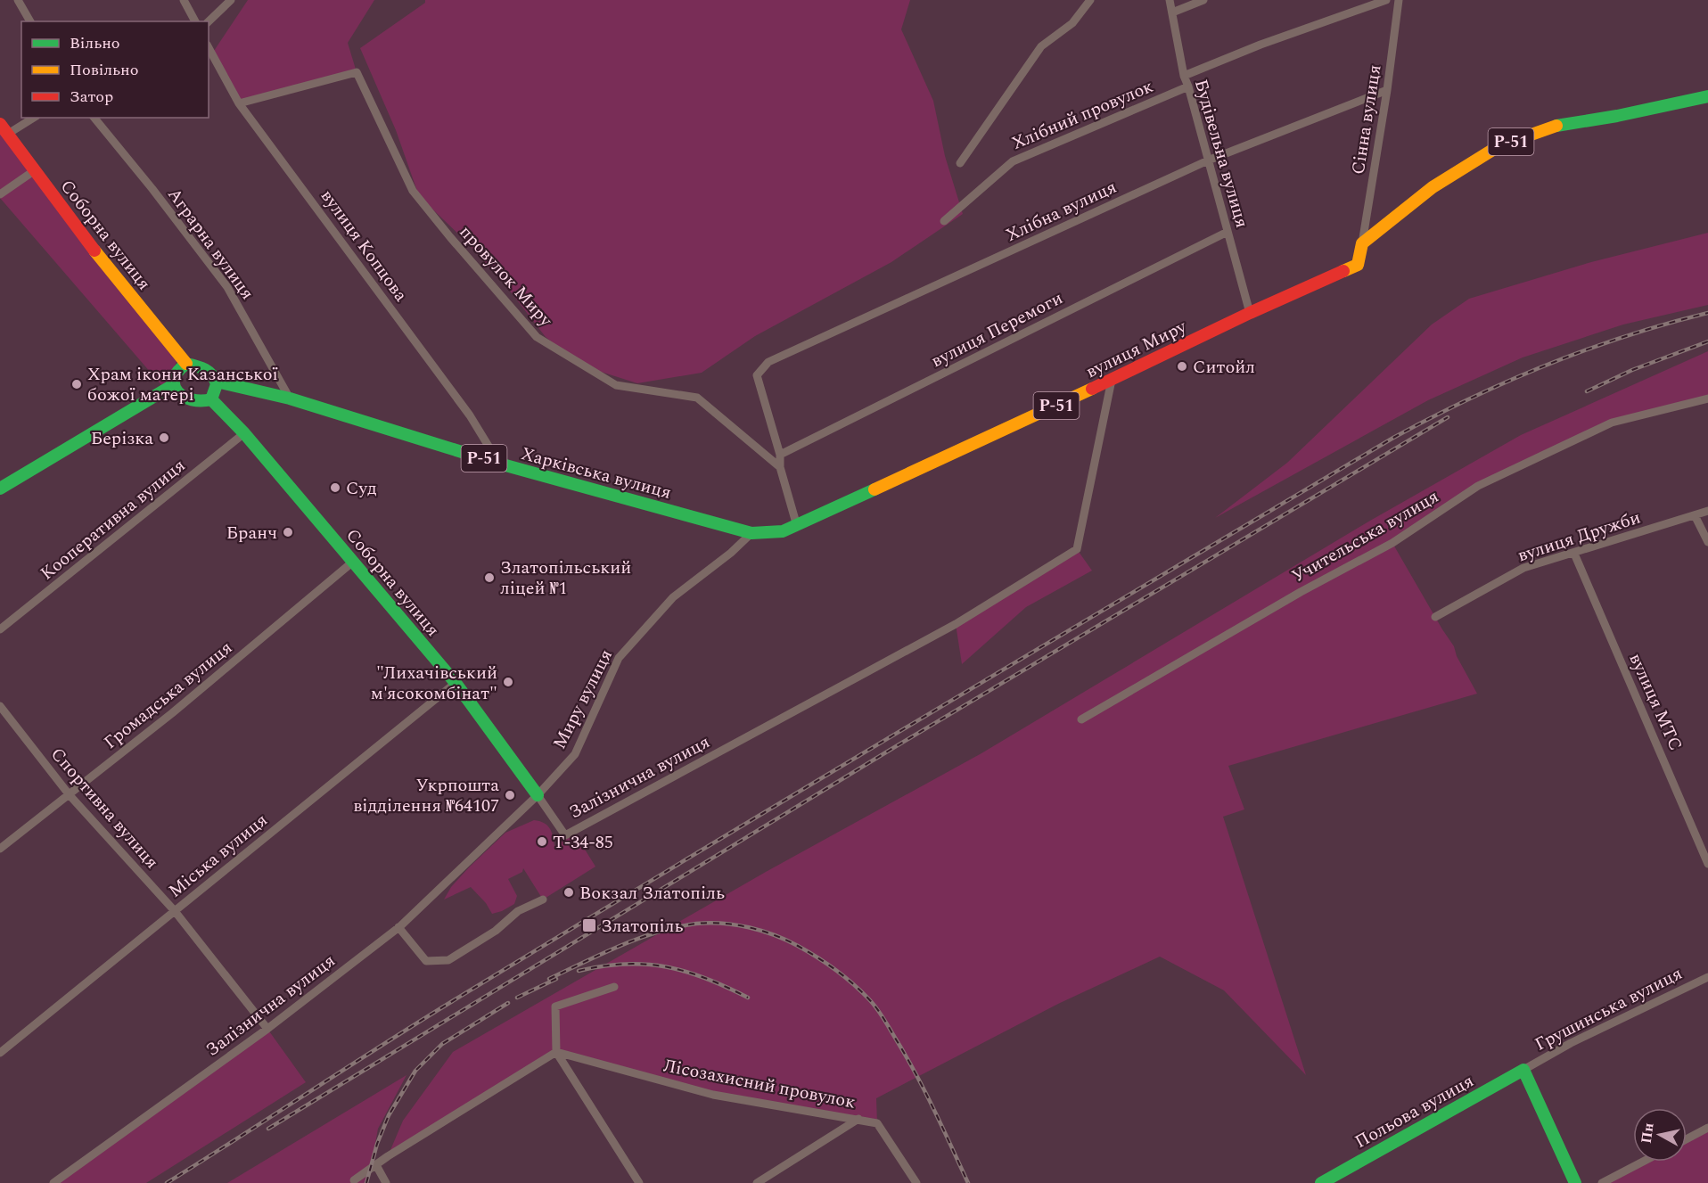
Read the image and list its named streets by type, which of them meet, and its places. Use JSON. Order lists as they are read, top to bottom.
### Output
{
  "streets": {
    "main road": [
      "Р-51",
      "Соборна вулиця",
      "вулиця Миру",
      "Харківська вулиця",
      "Польова вулиця"
    ],
    "street": [
      "Хлібний провулок",
      "Сінна вулиця",
      "Будівельна вулиця",
      "Хлібна вулиця",
      "Аграрна вулиця",
      "вулиця Копцова",
      "провулок Миру",
      "вулиця Перемоги",
      "Кооперативна вулиця",
      "Учительська вулиця",
      "вулиця Дружби",
      "Громадська вулиця",
      "Миру вулиця",
      "вулиця МТС",
      "Залізнична вулиця",
      "Спортивна вулиця",
      "Міська вулиця",
      "Грушинська вулиця",
      "Лісозахисний провулок"
    ]
  },
  "crossings": [
    ["Хлібний провулок", "Будівельна вулиця"],
    ["Сінна вулиця", "Р-51"],
    ["Сінна вулиця", "Хлібна вулиця"],
    ["Сінна вулиця", "вулиця Миру"],
    ["Р-51", "Соборна вулиця"],
    ["Р-51", "вулиця Миру"],
    ["Р-51", "Харківська вулиця"],
    ["Будівельна вулиця", "Хлібна вулиця"],
    ["Будівельна вулиця", "вулиця Перемоги"],
    ["Будівельна вулиця", "вулиця Миру"],
    ["Хлібна вулиця", "вулиця Перемоги"],
    ["Соборна вулиця", "Харківська вулиця"],
    ["Соборна вулиця", "Кооперативна вулиця"],
    ["Соборна вулиця", "Громадська вулиця"],
    ["Соборна вулиця", "Миру вулиця"],
    ["Соборна вулиця", "Залізнична вулиця"],
    ["Соборна вулиця", "Міська вулиця"],
    ["Аграрна вулиця", "Харківська вулиця"],
    ["вулиця Копцова", "провулок Миру"],
    ["вулиця Копцова", "Харківська вулиця"],
    ["вулиця Миру", "Харківська вулиця"],
    ["вулиця Миру", "Миру вулиця"],
    ["вулиця Миру", "Залізнична вулиця"],
    ["Харківська вулиця", "Миру вулиця"],
    ["вулиця Дружби", "вулиця МТС"],
    ["Громадська вулиця", "Спортивна вулиця"],
    ["Миру вулиця", "Залізнична вулиця"],
    ["Залізнична вулиця", "Спортивна вулиця"],
    ["Спортивна вулиця", "Міська вулиця"],
    ["Грушинська вулиця", "Польова вулиця"]
  ],
  "places": {
    "other": [
      "Ситойл",
      "Храм ікони Казанської божої матері",
      "Берізка",
      "Суд",
      "Бранч",
      "Златопільський ліцей №1",
      "\"Лихачівський м'ясокомбінат\"",
      "Укрпошта відділення №64107",
      "Т-34-85",
      "Вокзал Златопіль"
    ],
    "transit": ["Златопіль"]
  },
  "legend": ["Вільно", "Повільно", "Затор"],
  "north": "left"
}
